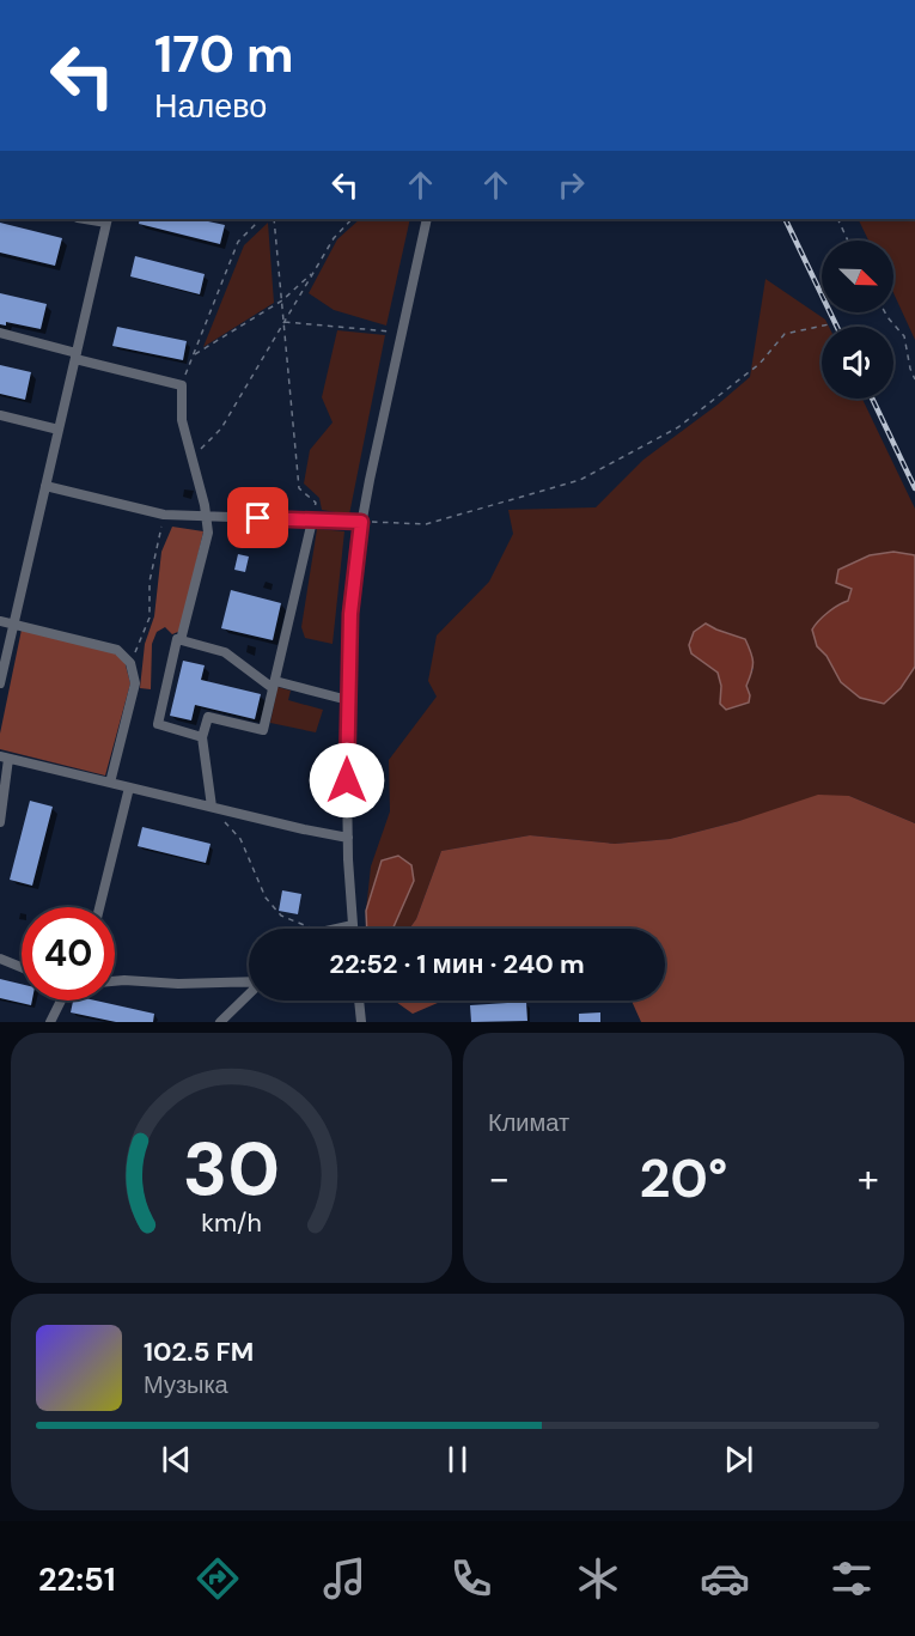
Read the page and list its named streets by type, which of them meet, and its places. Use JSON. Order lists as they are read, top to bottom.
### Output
{
  "north": "bottom right",
  "page": {
    "turn": ["170 m", "Налево"],
    "limit": "40",
    "trip": "22:52 · 1 мин · 240 m",
    "tile": "Климат",
    "heat": ["−", "20°", "+"],
    "song": ["102.5 FM", "Музыка"],
    "tabs": "22:51",
    "gauge": ["30", "km/h"]
  }
}
